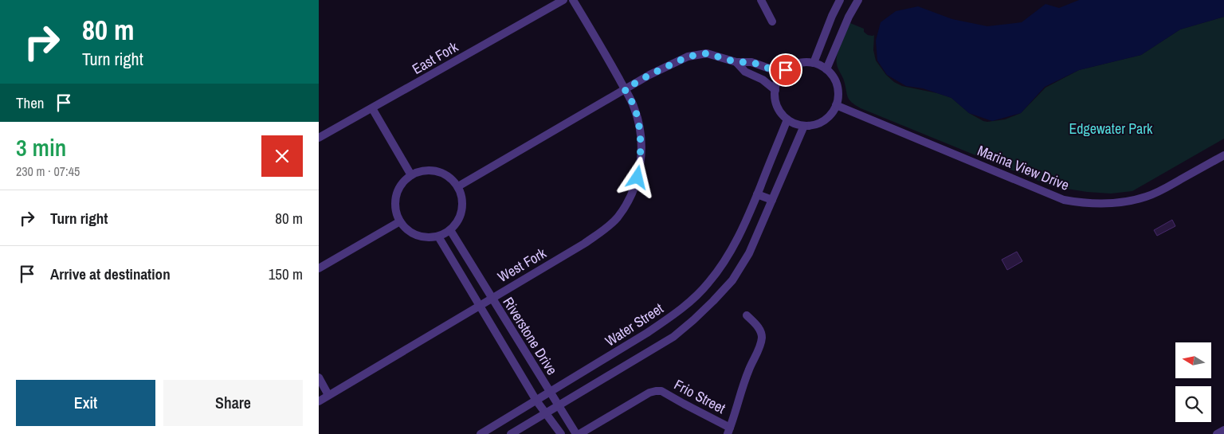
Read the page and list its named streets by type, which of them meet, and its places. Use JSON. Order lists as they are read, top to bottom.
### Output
{
  "streets": {
    "street": [
      "East Fork",
      "Marina View Drive",
      "West Fork",
      "Water Street",
      "Riverstone Drive",
      "Frio Street"
    ]
  },
  "crossings": [
    ["Marina View Drive", "Water Street"],
    ["West Fork", "Riverstone Drive"],
    ["Water Street", "Riverstone Drive"],
    ["Riverstone Drive", "Frio Street"]
  ],
  "parks": ["Edgewater Park"],
  "north": "left",
  "page": {
    "turn": ["80 m", "Turn right"],
    "then": "Then",
    "heading": ["3 min", "230 m · 07:45"],
    "list": [
      {
        "name": "Turn right",
        "value": "80 m"
      },
      {
        "name": "Arrive at destination",
        "value": "150 m"
      }
    ],
    "buttons": ["Exit", "Share"]
  }
}
